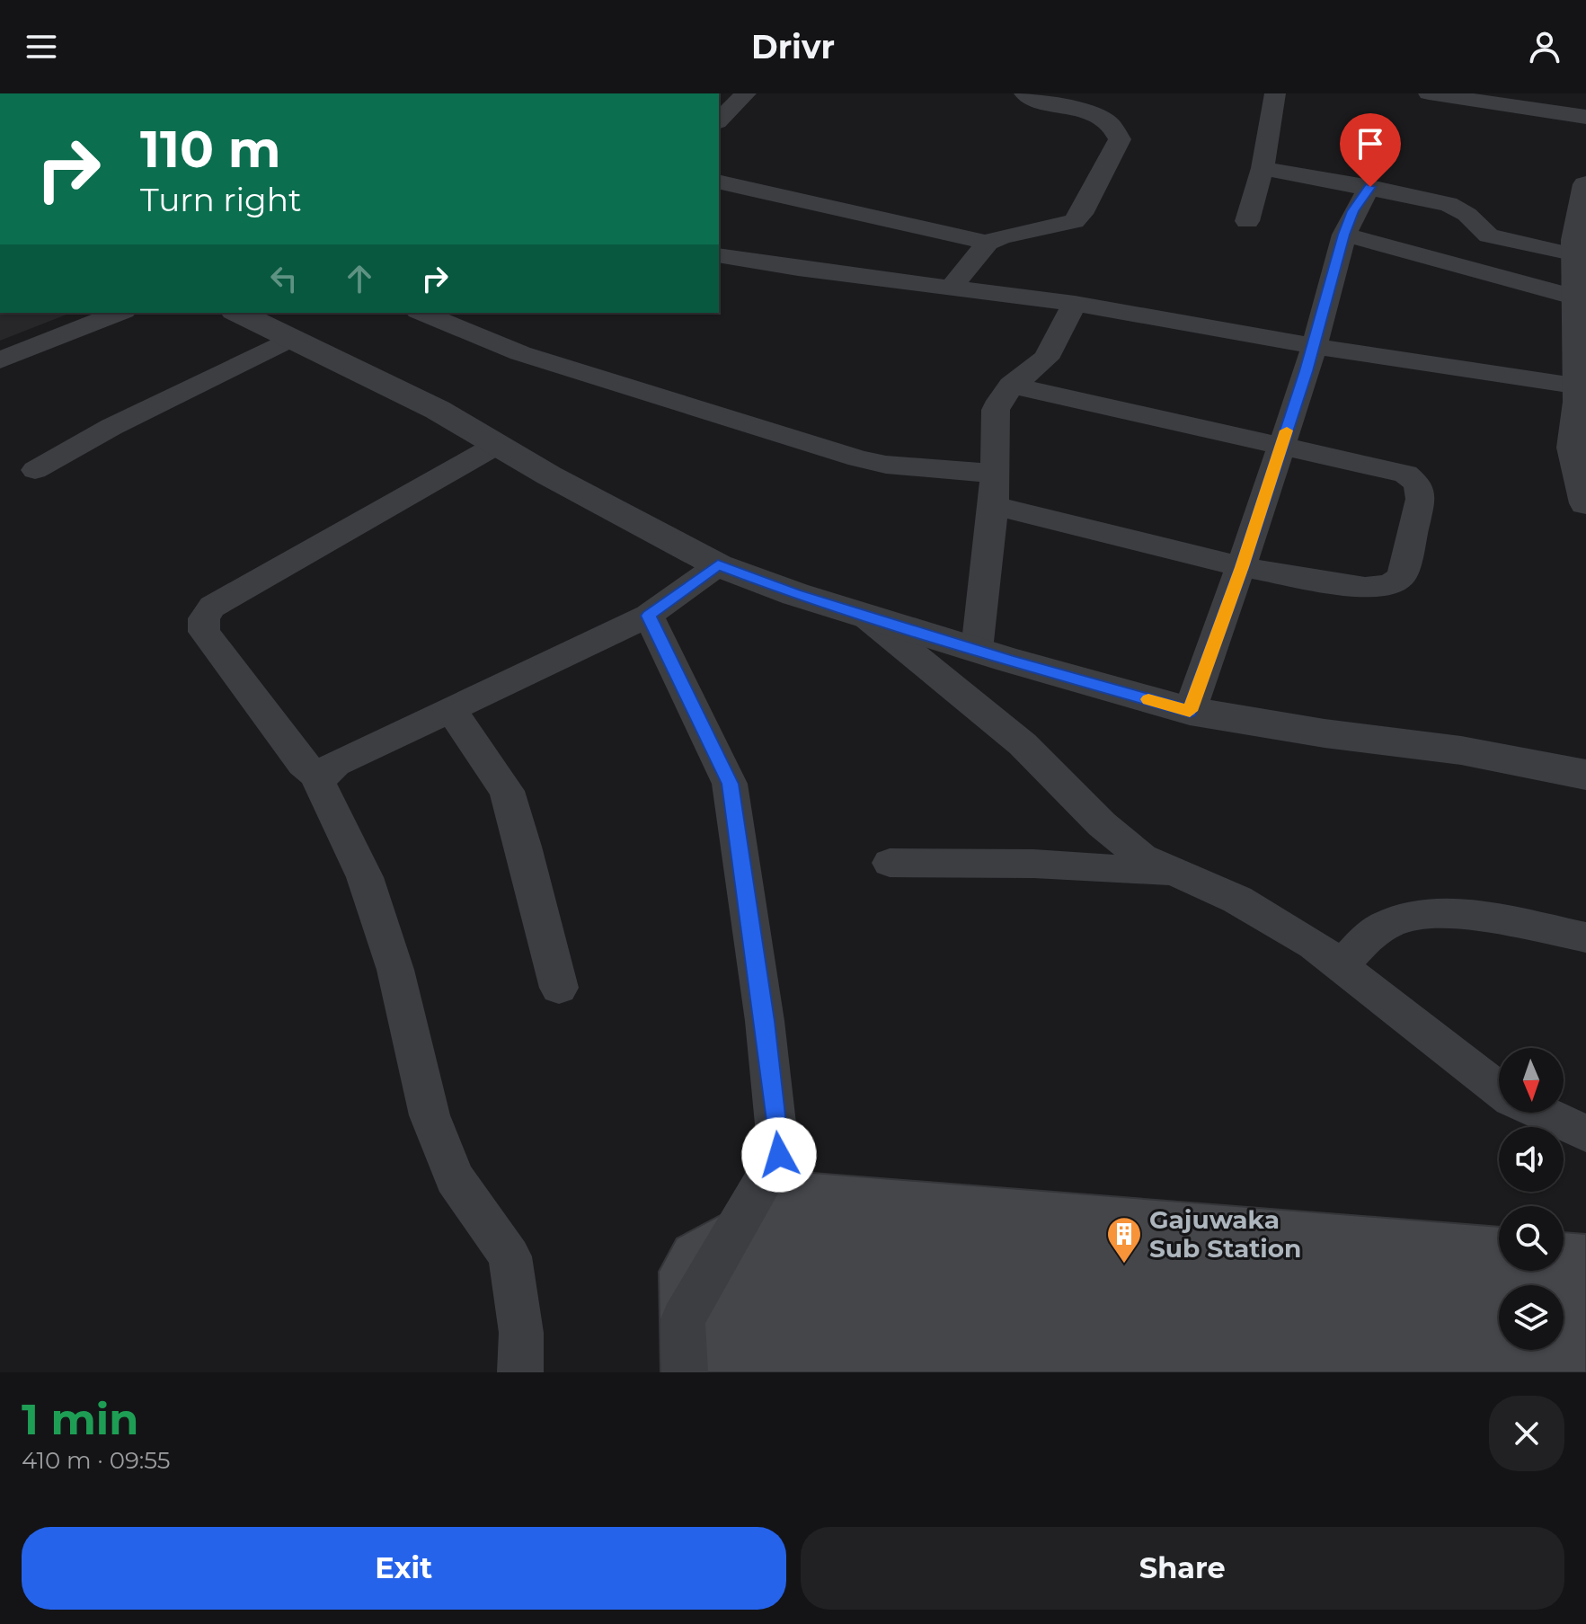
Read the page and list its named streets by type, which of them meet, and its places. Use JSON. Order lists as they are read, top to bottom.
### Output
{
  "places": {
    "building": ["Gajuwaka Sub Station"]
  },
  "north": "bottom",
  "page": {
    "header": "Drivr",
    "turn": ["110 m", "Turn right"],
    "heading": ["1 min", "410 m · 09:55"],
    "buttons": ["Exit", "Share"]
  }
}
